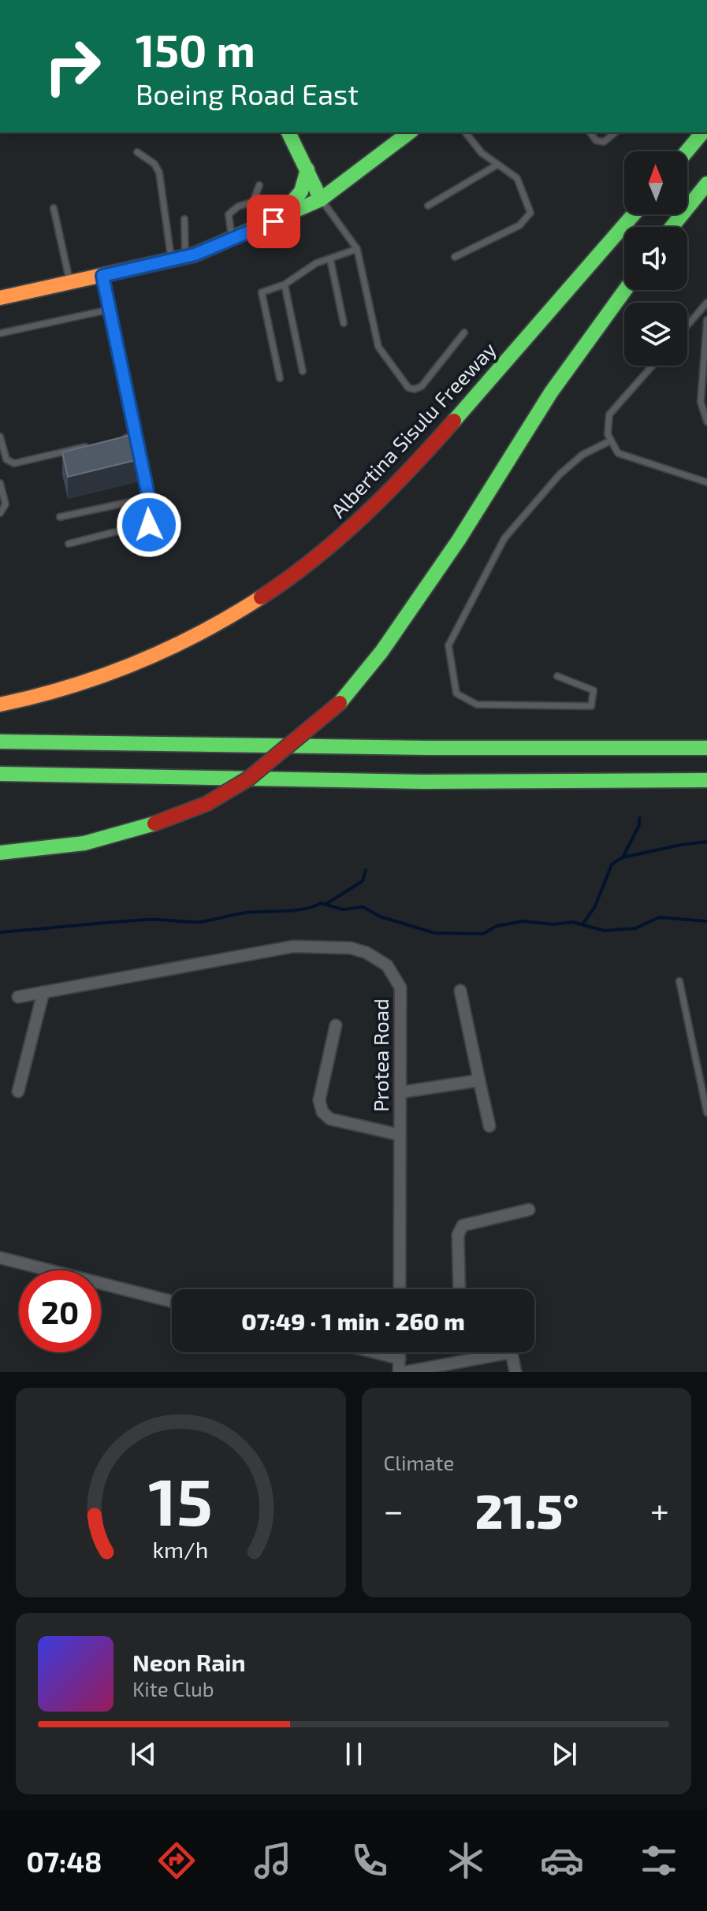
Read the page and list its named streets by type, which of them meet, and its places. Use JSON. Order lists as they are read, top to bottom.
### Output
{
  "streets": {
    "main road": ["Albertina Sisulu Freeway"],
    "street": ["Protea Road"]
  },
  "north": "top",
  "page": {
    "turn": ["150 m", "Boeing Road East"],
    "limit": "20",
    "trip": "07:49 · 1 min · 260 m",
    "tile": "Climate",
    "heat": ["−", "21.5°", "+"],
    "song": ["Neon Rain", "Kite Club"],
    "tabs": "07:48",
    "gauge": ["15", "km/h"]
  }
}
